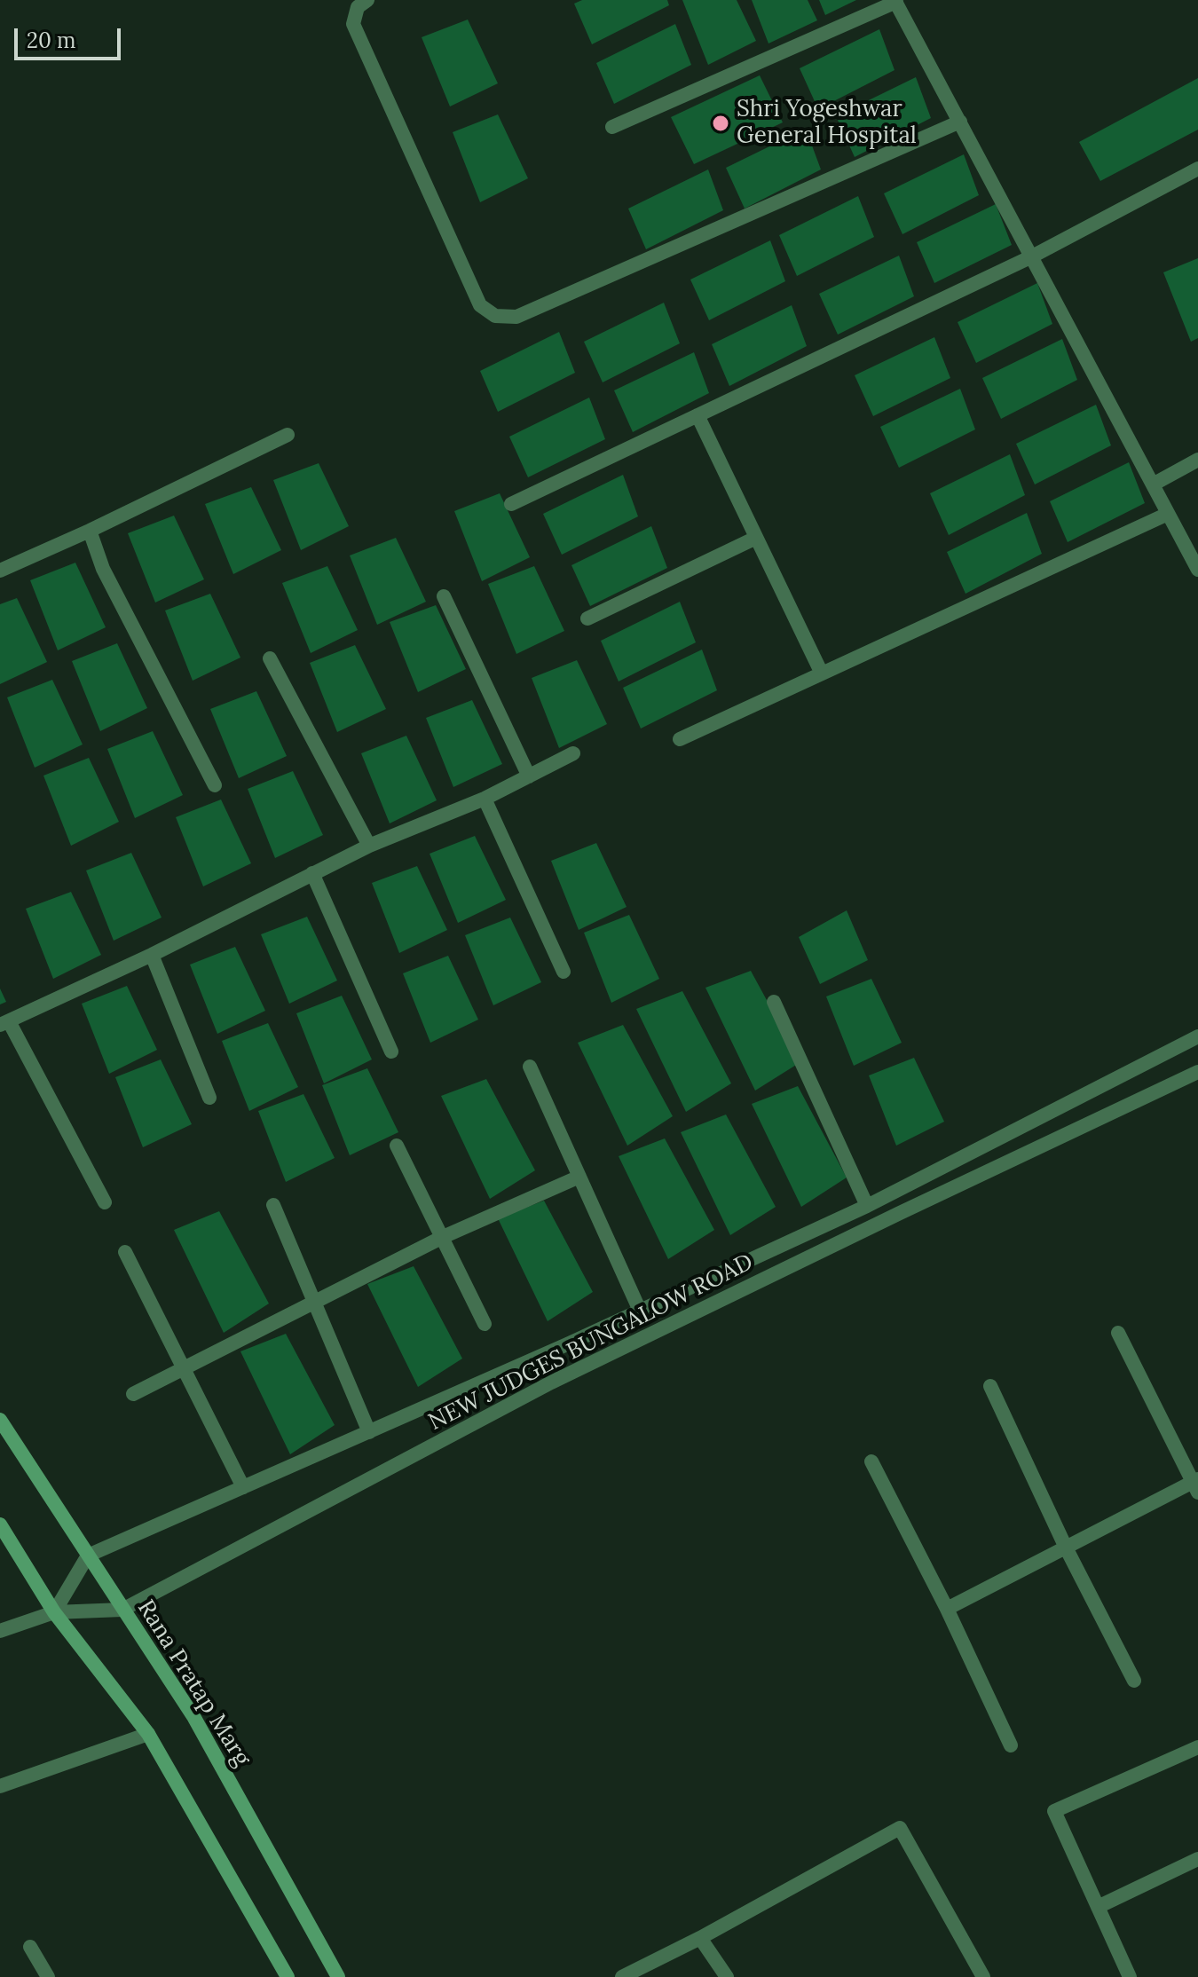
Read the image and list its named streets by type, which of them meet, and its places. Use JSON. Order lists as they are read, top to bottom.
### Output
{
  "streets": {
    "main road": ["Rana Pratap Marg"],
    "street": ["NEW JUDGES BUNGALOW ROAD"]
  },
  "crossings": [
    ["NEW JUDGES BUNGALOW ROAD", "Rana Pratap Marg"]
  ],
  "places": ["Shri Yogeshwar General Hospital"],
  "scale_bar": "20 m"
}
